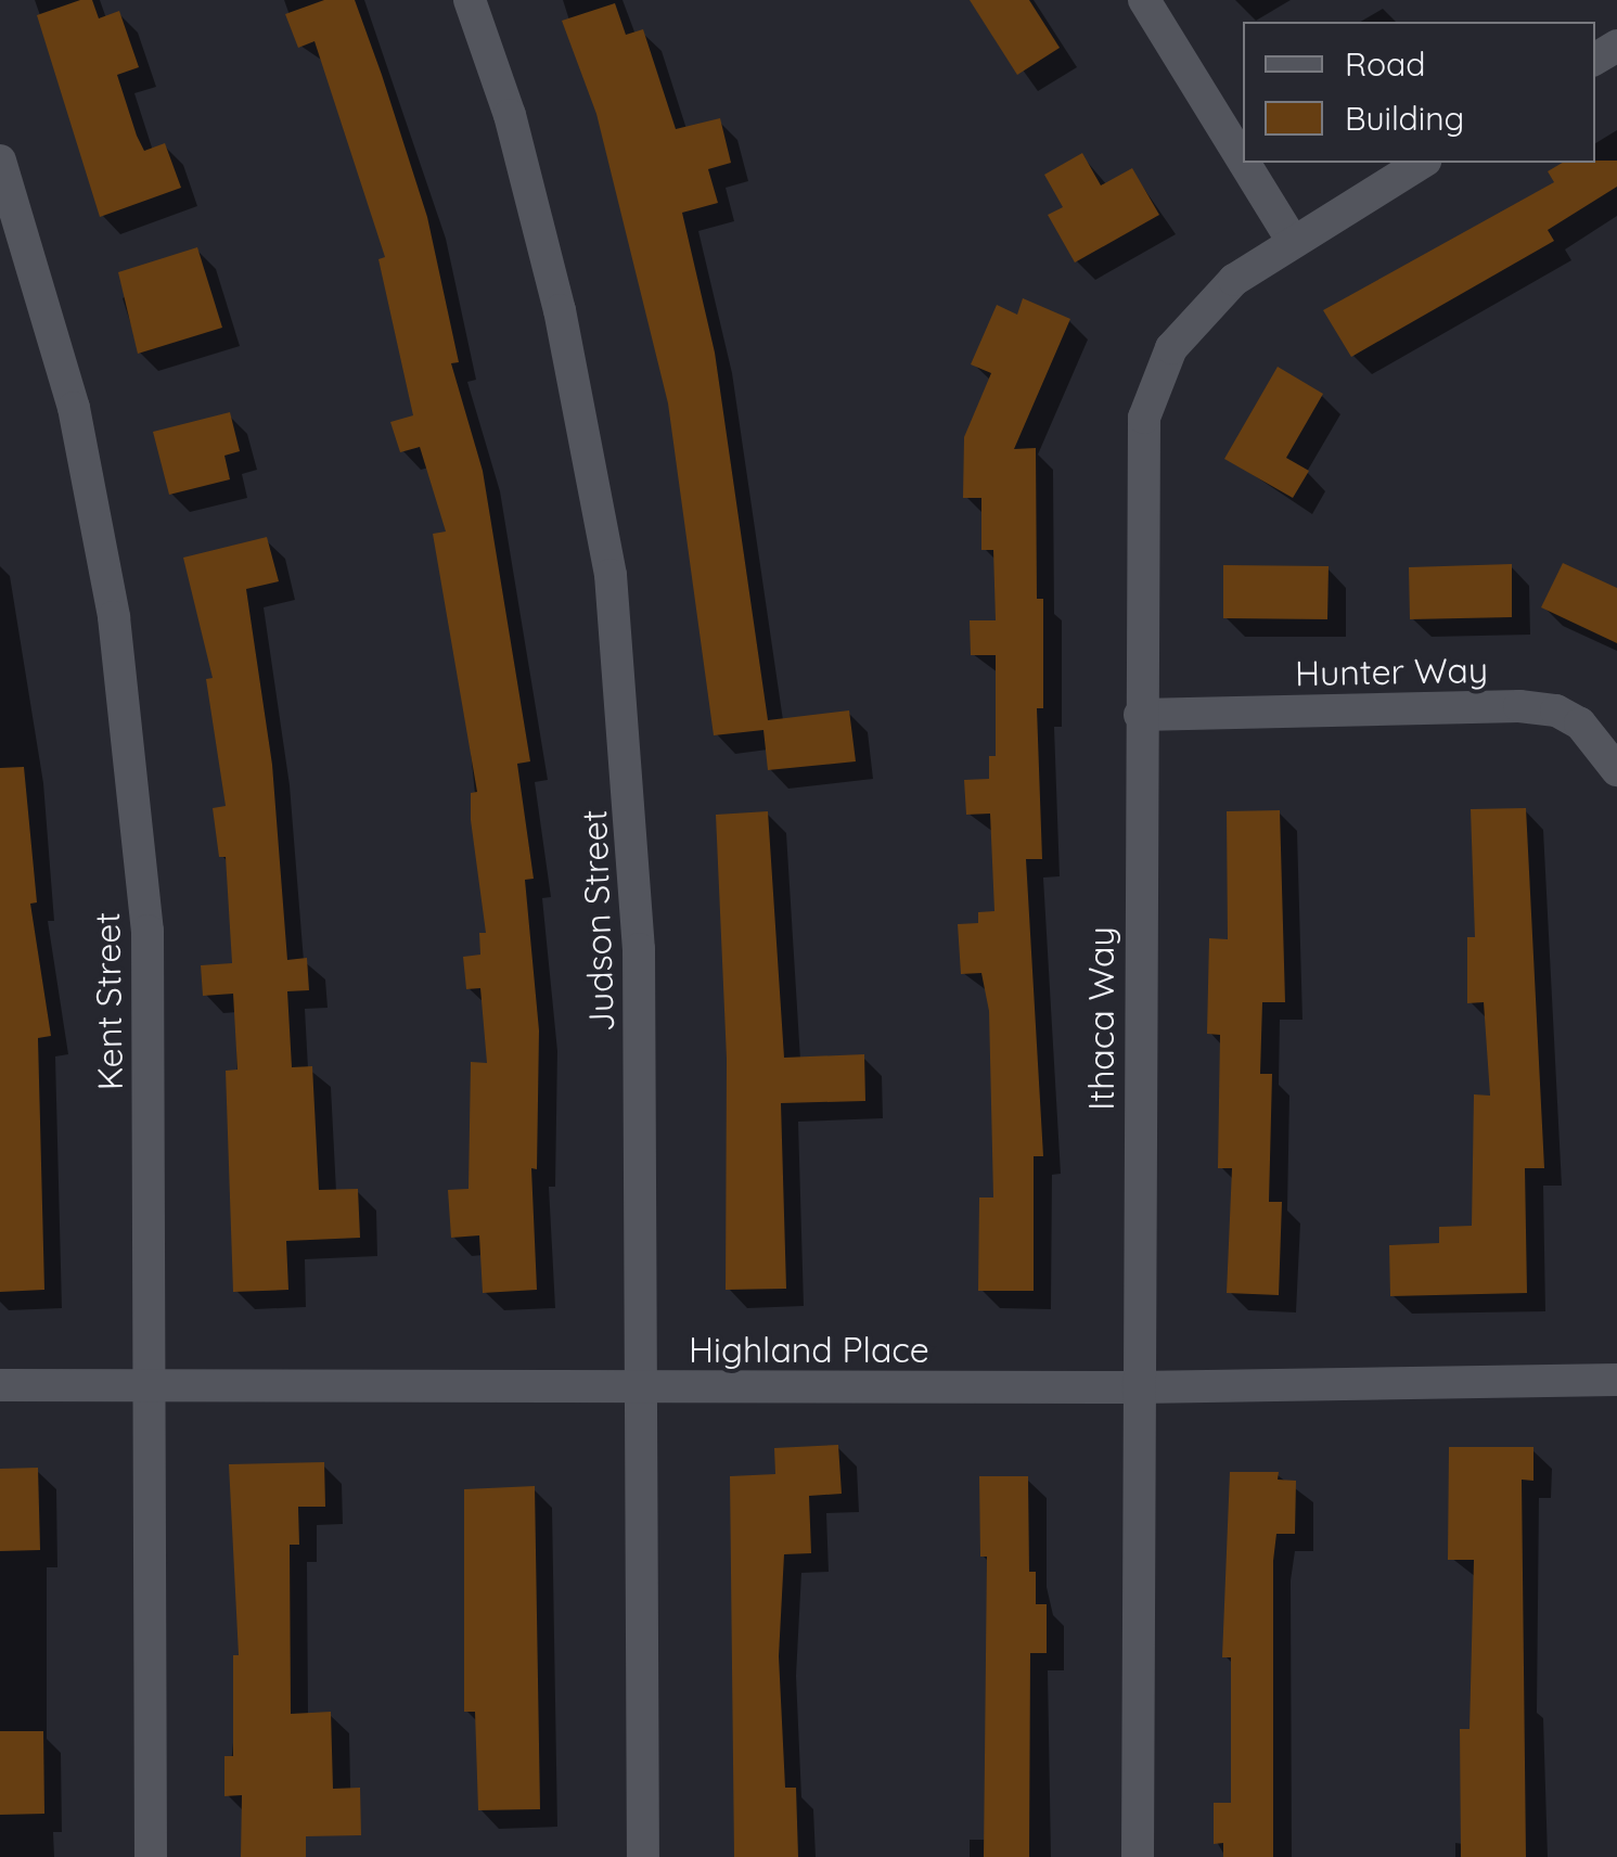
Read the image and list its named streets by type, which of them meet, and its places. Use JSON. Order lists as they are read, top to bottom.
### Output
{
  "streets": {
    "street": [
      "Hunter Way",
      "Judson Street",
      "Kent Street",
      "Ithaca Way",
      "Highland Place"
    ]
  },
  "crossings": [
    ["Hunter Way", "Ithaca Way"],
    ["Judson Street", "Highland Place"],
    ["Kent Street", "Highland Place"],
    ["Ithaca Way", "Highland Place"]
  ],
  "legend": ["Road", "Building"]
}
